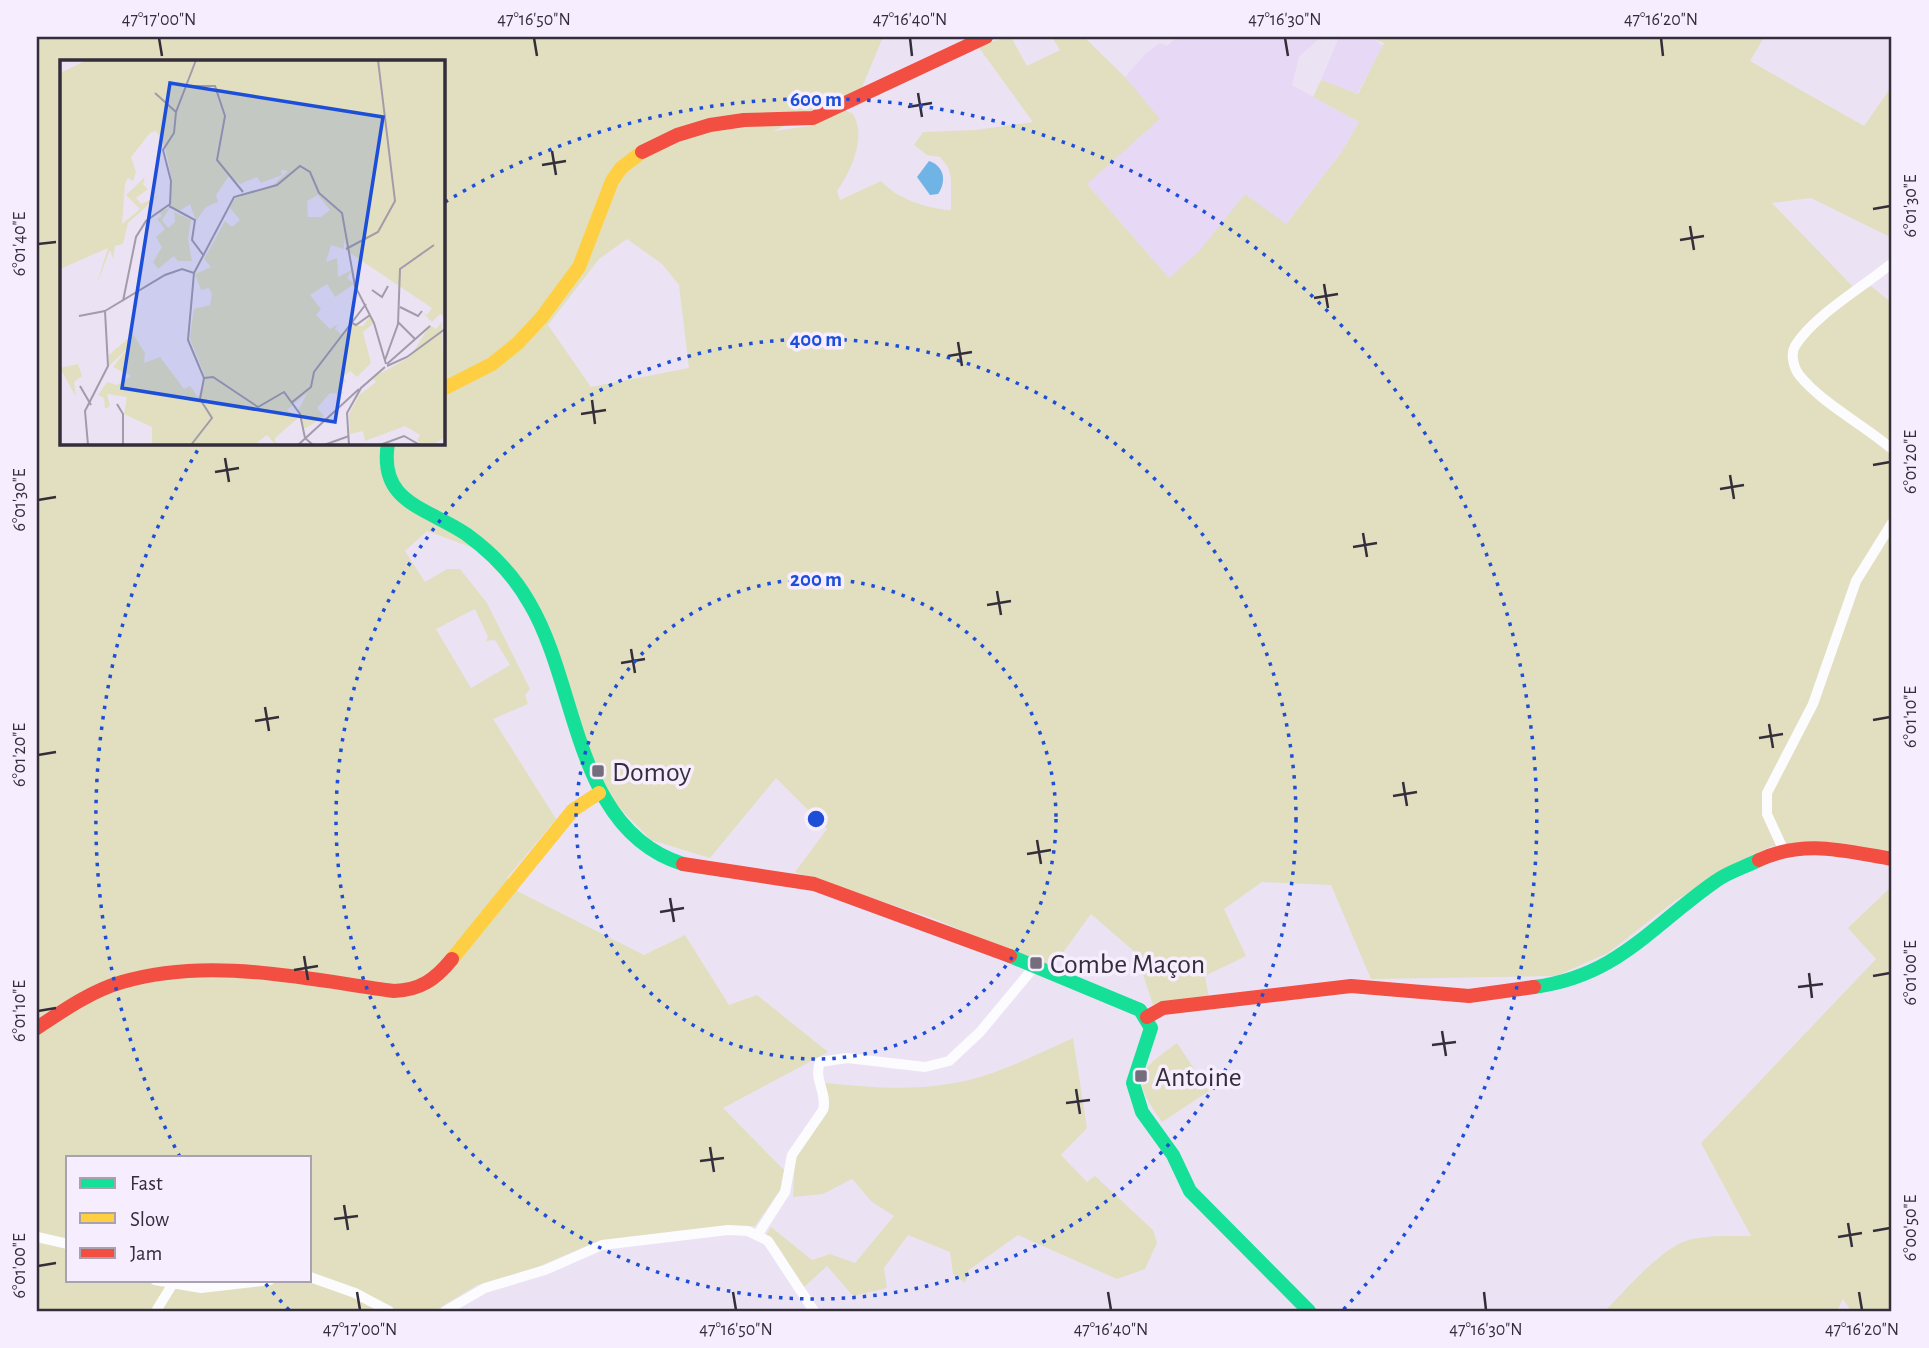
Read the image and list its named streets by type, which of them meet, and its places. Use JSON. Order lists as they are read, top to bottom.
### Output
{
  "places": {
    "transit": ["Domoy", "Combe Maçon", "Antoine"]
  },
  "legend": ["Fast", "Slow", "Jam"],
  "coordinates": [
    "47°17'00\"N",
    "47°16'50\"N",
    "47°16'40\"N",
    "47°16'30\"N",
    "47°16'20\"N",
    "6°01'30\"E",
    "6°01'40\"E",
    "6°01'20\"E",
    "6°01'10\"E",
    "6°01'00\"E",
    "6°00'50\"E"
  ],
  "rings": ["600 m", "400 m", "200 m"]
}
